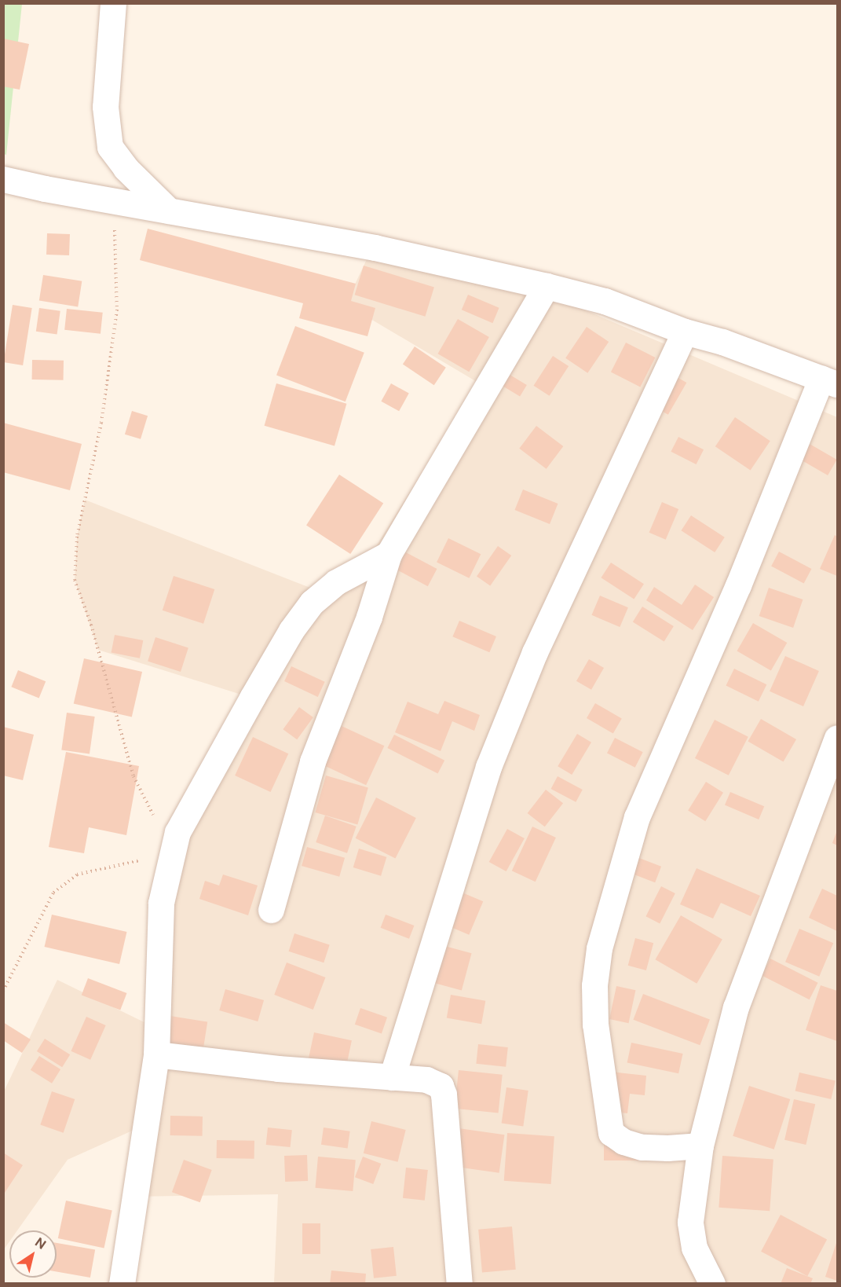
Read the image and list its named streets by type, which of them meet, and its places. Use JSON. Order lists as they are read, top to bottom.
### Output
{
  "north": "top right"
}
